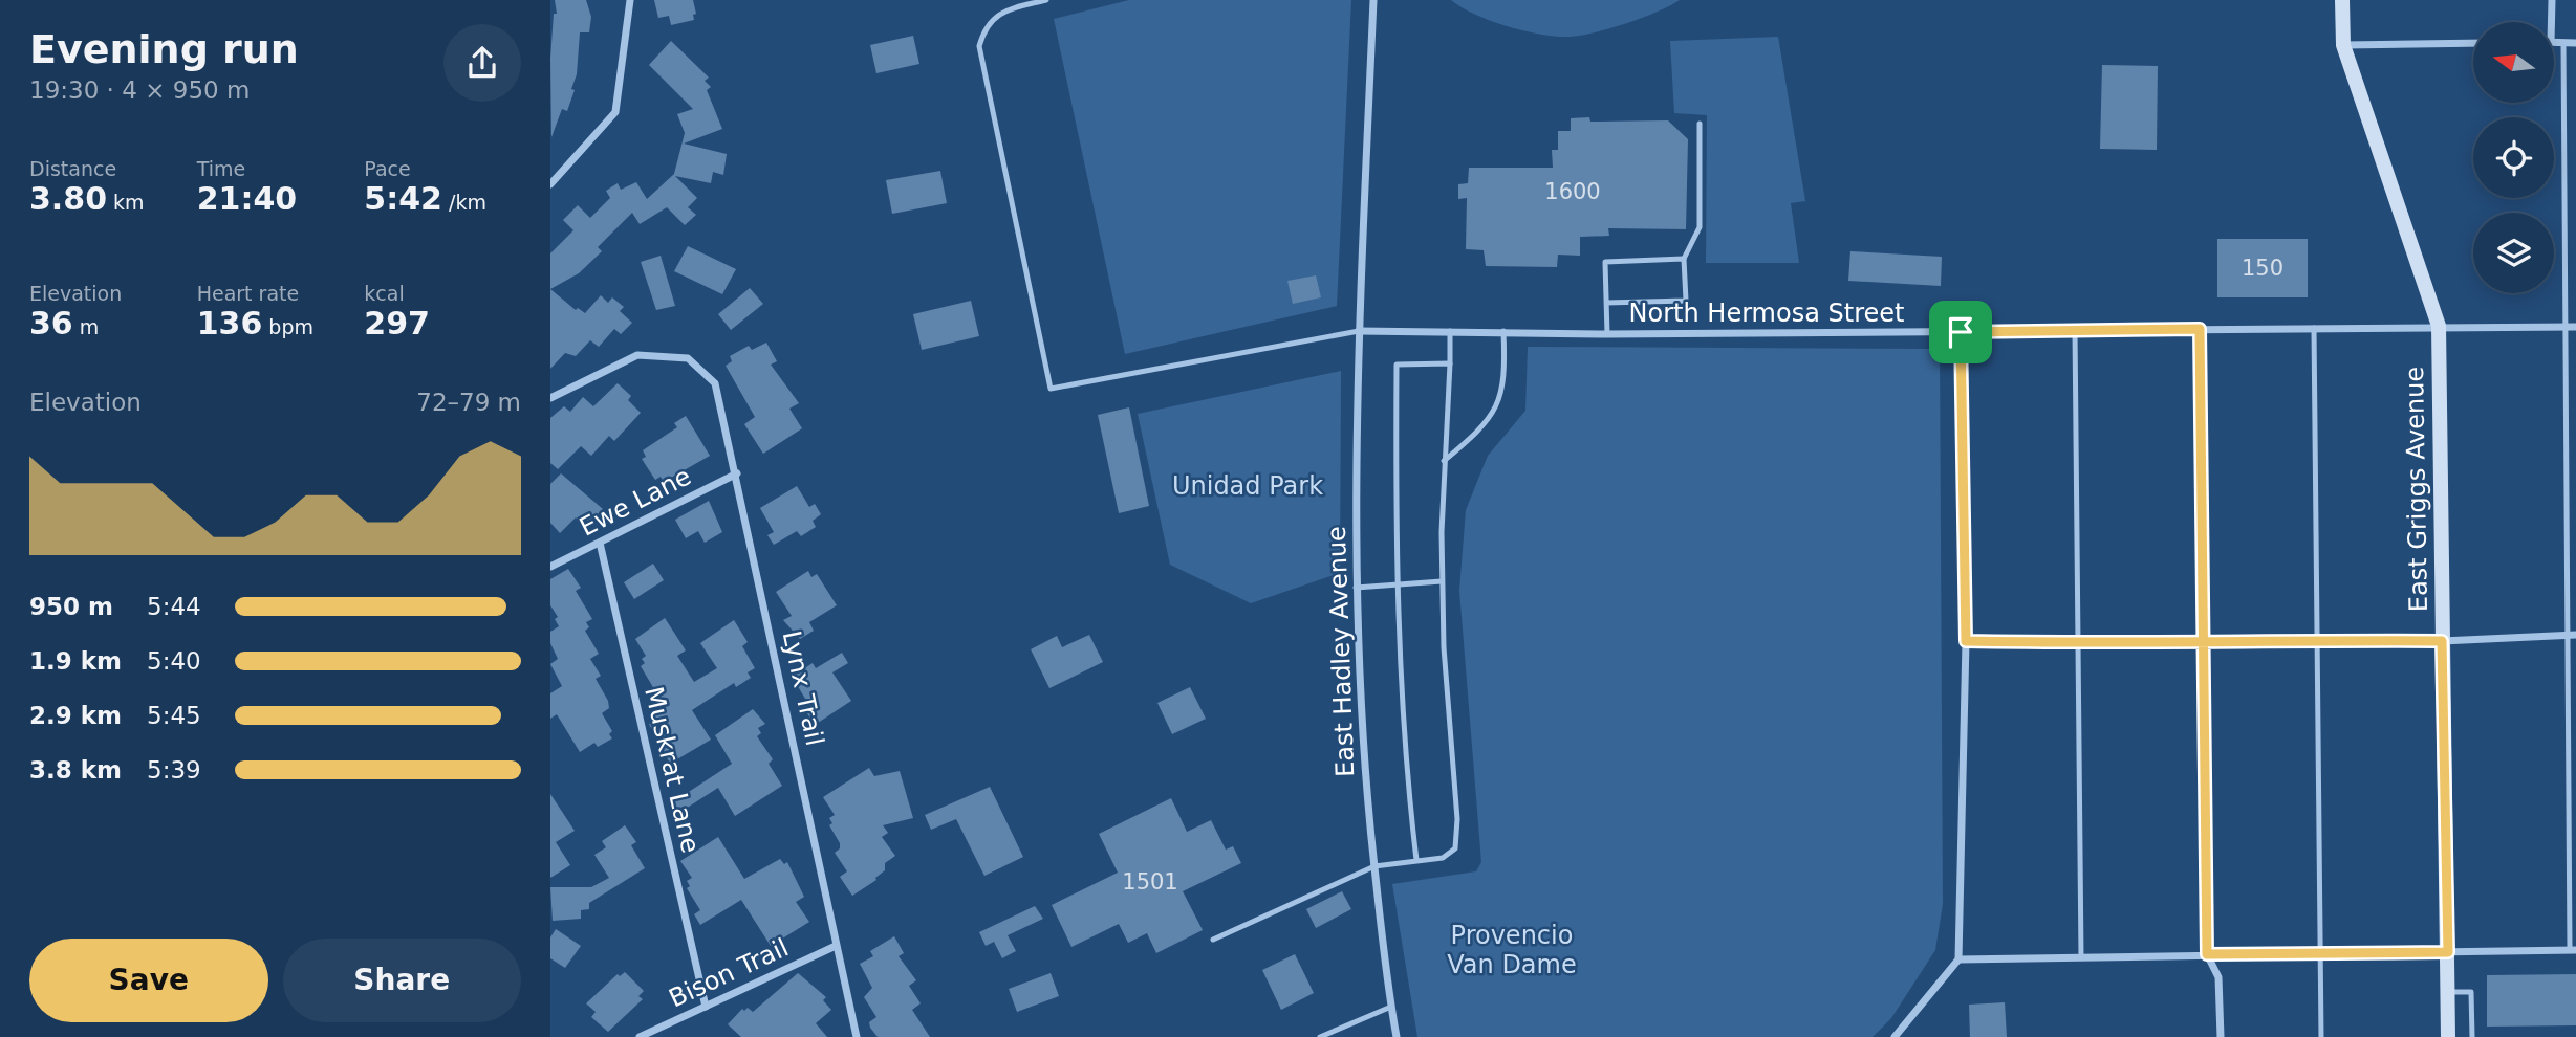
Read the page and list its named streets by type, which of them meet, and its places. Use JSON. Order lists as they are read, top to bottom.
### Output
{
  "streets": {
    "street": [
      "North Hermosa Street",
      "East Griggs Avenue",
      "Ewe Lane",
      "East Hadley Avenue",
      "Lynx Trail",
      "Muskrat Lane",
      "Bison Trail"
    ]
  },
  "crossings": [
    ["North Hermosa Street", "East Griggs Avenue"],
    ["North Hermosa Street", "East Hadley Avenue"],
    ["Ewe Lane", "Lynx Trail"],
    ["Ewe Lane", "Muskrat Lane"],
    ["Lynx Trail", "Bison Trail"],
    ["Muskrat Lane", "Bison Trail"]
  ],
  "parks": ["Unidad Park", "Provencio Van Dame"],
  "house_numbers": ["1600", "150", "1501"],
  "north": "left",
  "page": {
    "heading": ["Evening run", "19:30 · 4 × 950 m"],
    "stats": [
      ["Distance", "3.80 km"],
      ["Time", "21:40"],
      ["Pace", "5:42 /km"],
      ["Elevation", "36 m"],
      ["Heart rate", "136 bpm"],
      ["kcal", "297"]
    ],
    "chart": ["Elevation", "72–79 m"],
    "list": [
      {
        "name": "950 m",
        "note": "5:44"
      },
      {
        "name": "1.9 km",
        "note": "5:40"
      },
      {
        "name": "2.9 km",
        "note": "5:45"
      },
      {
        "name": "3.8 km",
        "note": "5:39"
      }
    ],
    "buttons": ["Save", "Share"]
  }
}
